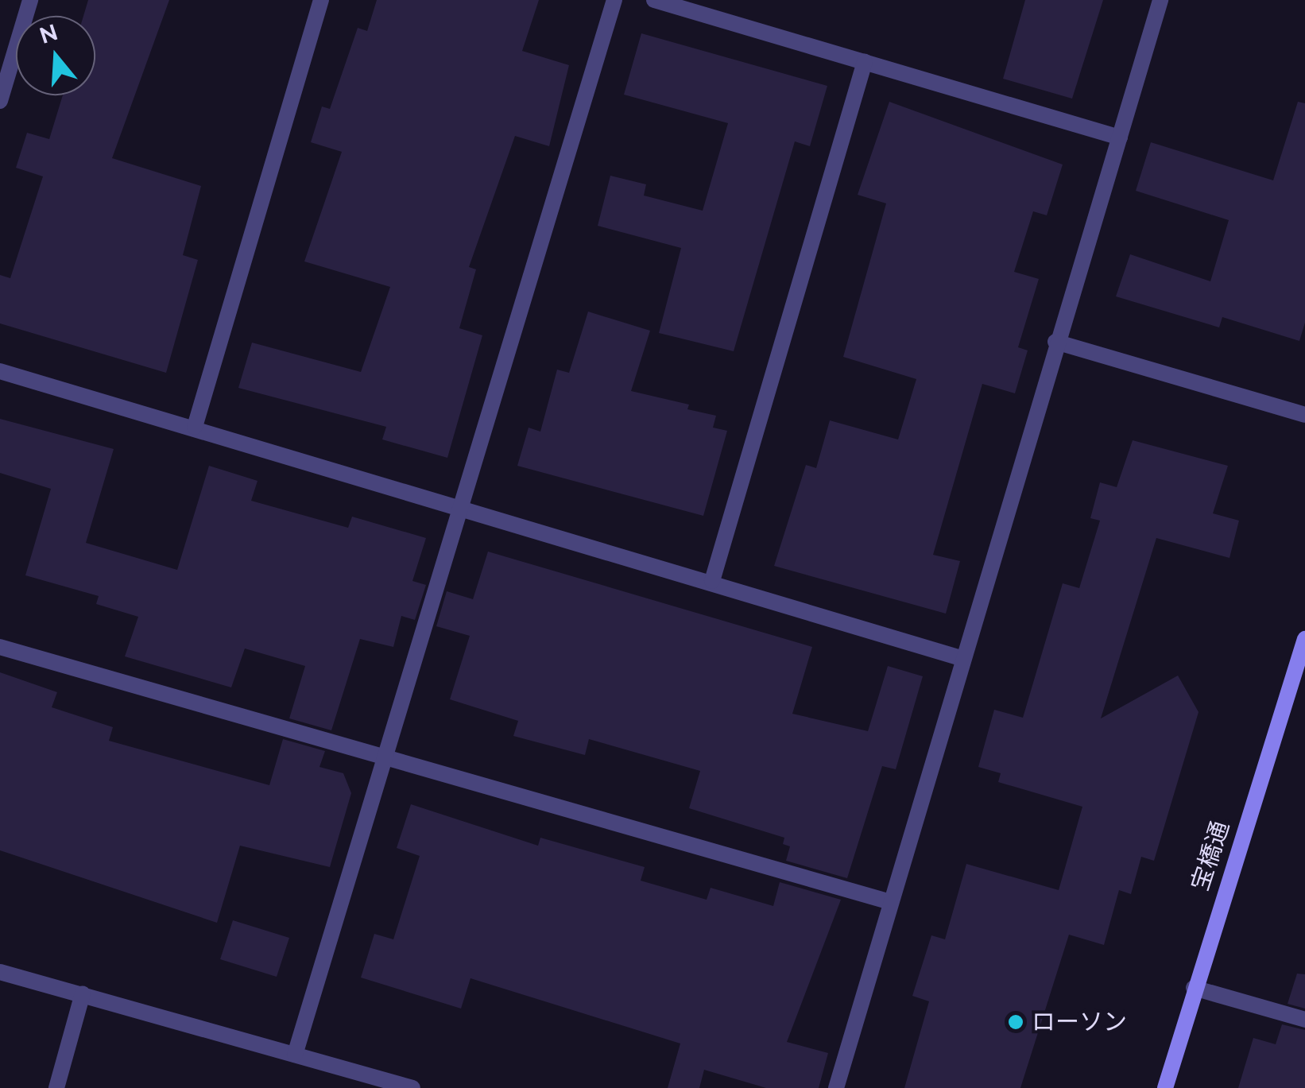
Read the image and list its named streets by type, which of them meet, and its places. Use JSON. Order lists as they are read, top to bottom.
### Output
{
  "streets": {
    "street": ["宝橋通"]
  },
  "places": ["ローソン"],
  "north": "top"
}
